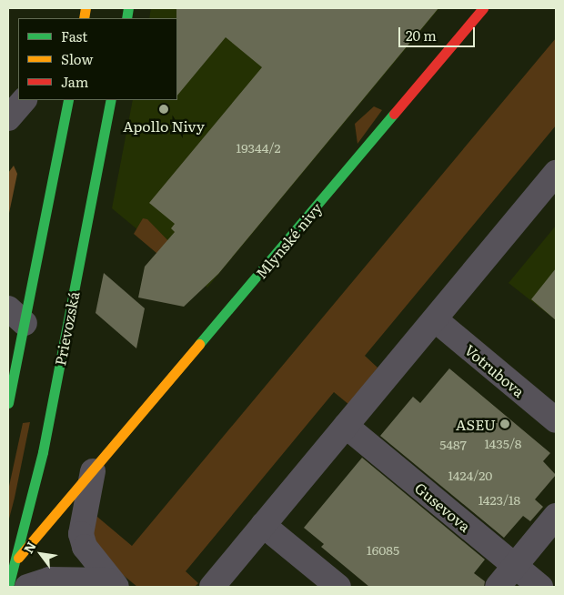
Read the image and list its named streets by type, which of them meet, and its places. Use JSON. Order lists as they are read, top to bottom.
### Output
{
  "streets": {
    "main road": ["Mlynské nivy", "Prievozská"],
    "street": ["Votrubova", "Gusevova"]
  },
  "crossings": [
    ["Mlynské nivy", "Prievozská"]
  ],
  "places": ["Apollo Nivy", "ASEU"],
  "house_numbers": [
    "19344/2",
    "1435/8",
    "5487",
    "1424/20",
    "1423/18",
    "16085"
  ],
  "legend": ["Fast", "Slow", "Jam"],
  "scale_bar": "20 m",
  "north": "top left"
}
